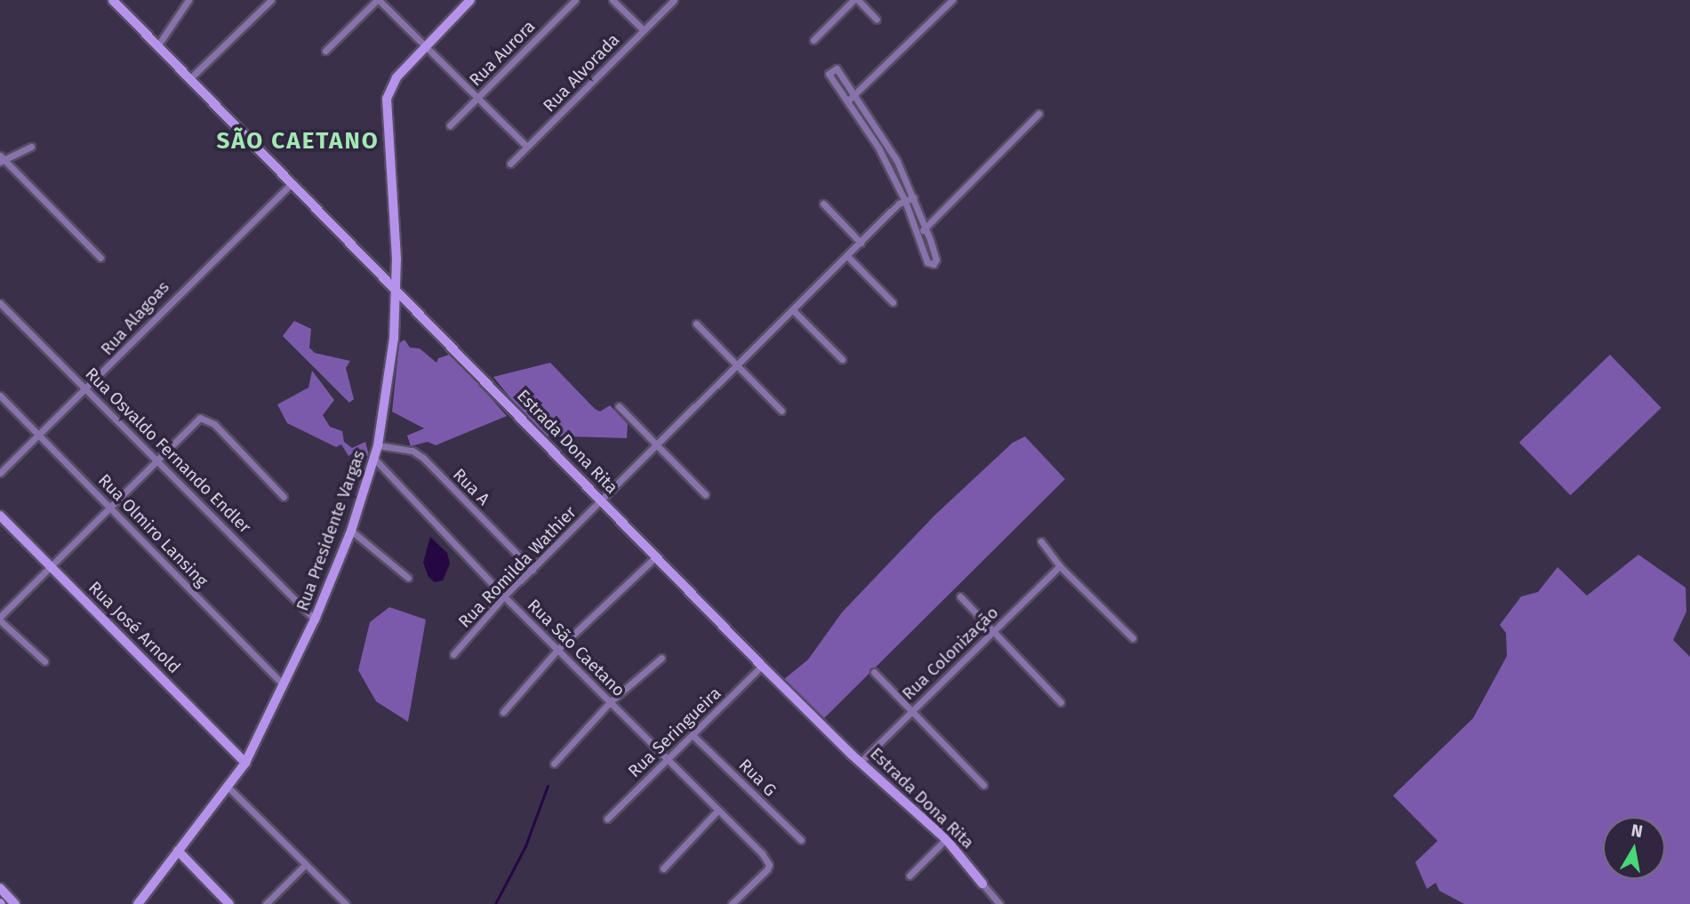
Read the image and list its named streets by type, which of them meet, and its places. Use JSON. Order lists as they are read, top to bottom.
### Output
{
  "streets": {
    "main road": ["Estrada Dona Rita", "Rua Presidente Vargas", "Rua José Arnold"],
    "street": [
      "Rua Aurora",
      "Rua Alvorada",
      "Rua Alagoas",
      "Rua Osvaldo Fernando Endler",
      "Rua A",
      "Rua Olmiro Lansing",
      "Rua Romilda Wathier",
      "Rua São Caetano",
      "Rua Colonização",
      "Rua Seringueira",
      "Rua G"
    ]
  },
  "crossings": [
    ["Rua Alagoas", "Estrada Dona Rita"],
    ["Rua Alagoas", "Rua Osvaldo Fernando Endler"],
    ["Rua Alagoas", "Rua Olmiro Lansing"],
    ["Estrada Dona Rita", "Rua Presidente Vargas"],
    ["Estrada Dona Rita", "Rua Romilda Wathier"],
    ["Estrada Dona Rita", "Rua Colonização"],
    ["Estrada Dona Rita", "Rua Seringueira"],
    ["Rua Osvaldo Fernando Endler", "Rua Presidente Vargas"],
    ["Rua A", "Rua Presidente Vargas"],
    ["Rua A", "Rua Romilda Wathier"],
    ["Rua Olmiro Lansing", "Rua Presidente Vargas"],
    ["Rua Presidente Vargas", "Rua José Arnold"],
    ["Rua Presidente Vargas", "Rua São Caetano"],
    ["Rua Romilda Wathier", "Rua São Caetano"],
    ["Rua São Caetano", "Rua Seringueira"],
    ["Rua Seringueira", "Rua G"]
  ],
  "districts": ["SÃO CAETANO"],
  "north": "top"
}
